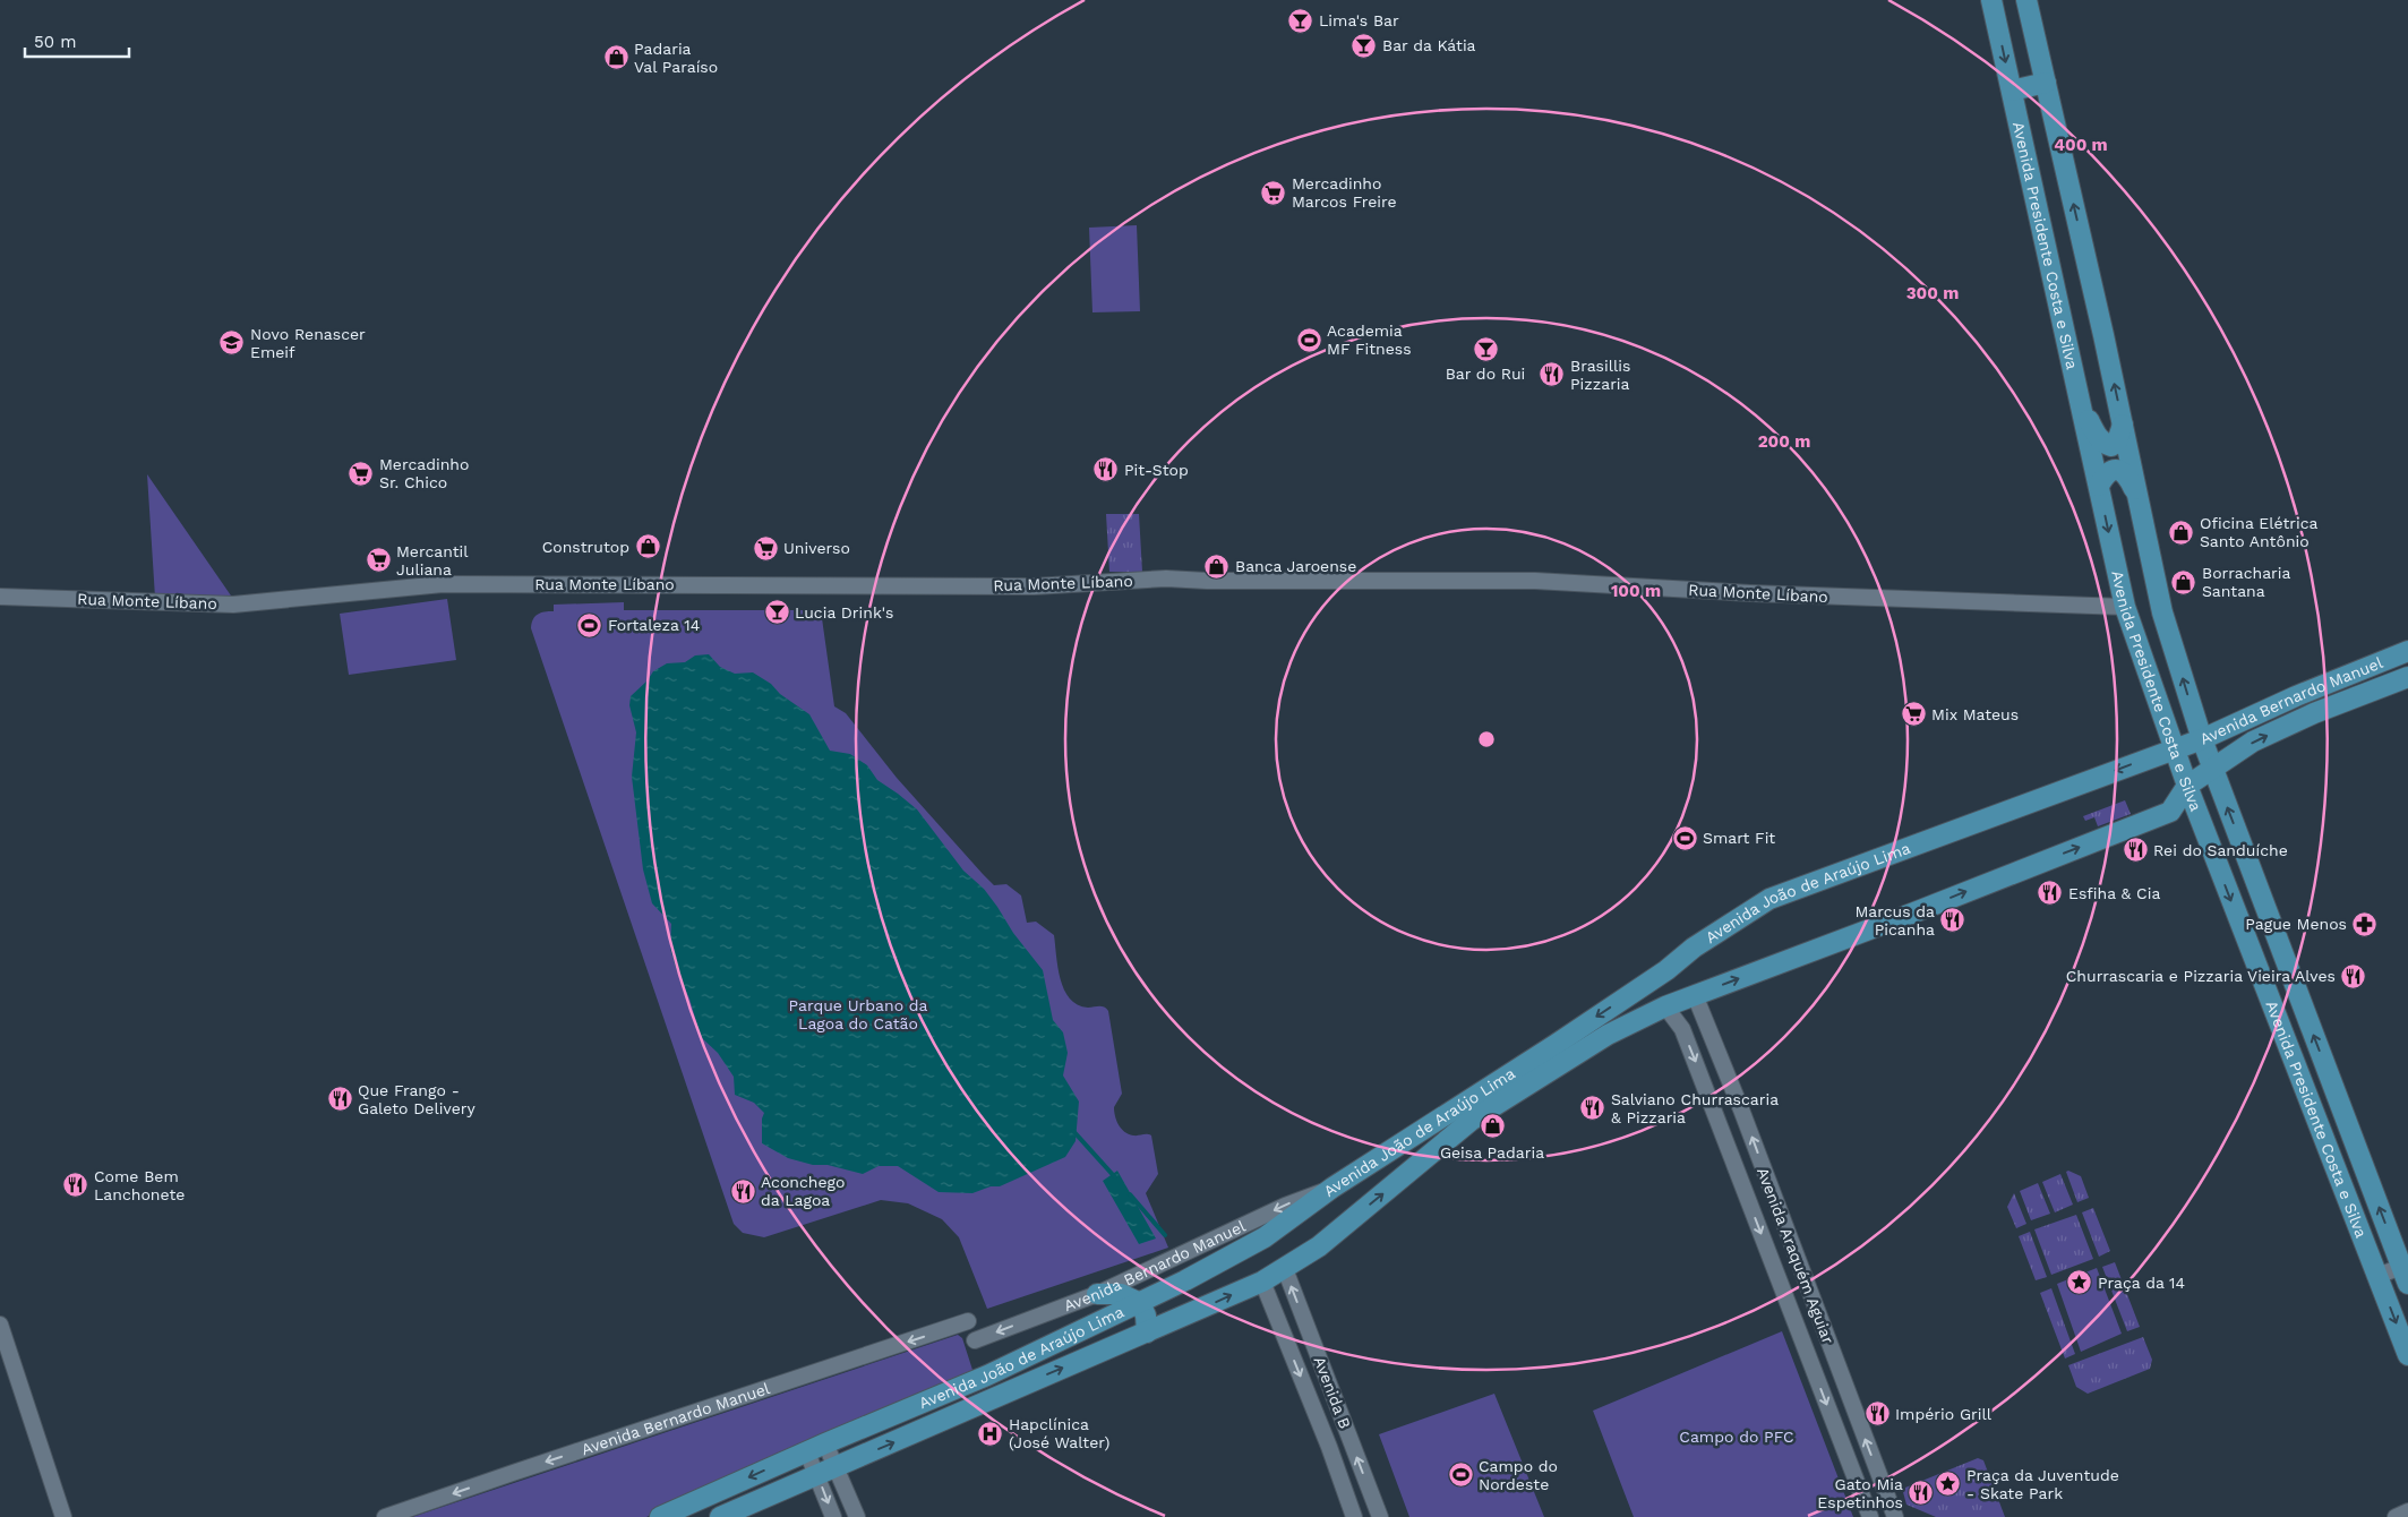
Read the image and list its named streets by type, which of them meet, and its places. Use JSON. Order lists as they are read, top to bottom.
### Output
{
  "streets": {
    "main road": ["Avenida Presidente Costa e Silva", "Avenida Bernardo Manuel", "Avenida João de Araújo Lima"],
    "street": ["Rua Monte Líbano", "Avenida Araquém Aguiar", "Avenida B"]
  },
  "crossings": [
    ["Avenida Presidente Costa e Silva", "Rua Monte Líbano"],
    ["Avenida Presidente Costa e Silva", "Avenida Bernardo Manuel"],
    ["Avenida Presidente Costa e Silva", "Avenida João de Araújo Lima"],
    ["Avenida Bernardo Manuel", "Avenida João de Araújo Lima"],
    ["Avenida João de Araújo Lima", "Avenida Araquém Aguiar"],
    ["Avenida João de Araújo Lima", "Avenida B"]
  ],
  "parks": ["Parque Urbano da Lagoa do Catão", "Campo do PFC"],
  "places": {
    "bar": [
      "Lima's Bar",
      "Bar da Kátia",
      "Bar do Rui",
      "Lucia Drink's"
    ],
    "shop": [
      "Padaria Val Paraíso",
      "Oficina Elétrica Santo Antônio",
      "Construtop",
      "Banca Jaroense",
      "Borracharia Santana",
      "Geisa Padaria"
    ],
    "supermarket": [
      "Mercadinho Marcos Freire",
      "Mercadinho Sr. Chico",
      "Universo",
      "Mercantil Juliana",
      "Mix Mateus"
    ],
    "sports": [
      "Academia MF Fitness",
      "Fortaleza 14",
      "Smart Fit",
      "Campo do Nordeste"
    ],
    "school or university": ["Novo Renascer Emeif"],
    "restaurant": [
      "Brasillis Pizzaria",
      "Pit-Stop",
      "Rei do Sanduíche",
      "Esfiha & Cia",
      "Marcus da Picanha",
      "Churrascaria e Pizzaria Vieira Alves",
      "Que Frango - Galeto Delivery",
      "Salviano Churrascaria & Pizzaria",
      "Come Bem Lanchonete",
      "Aconchego da Lagoa",
      "Império Grill",
      "Gato Mia Espetinhos"
    ],
    "pharmacy": ["Pague Menos"],
    "place": ["Praça da 14", "Praça da Juventude - Skate Park"],
    "hospital": ["Hapclínica (José Walter)"]
  },
  "scale_bar": "50 m",
  "rings": [
    "400 m",
    "300 m",
    "200 m",
    "100 m"
  ]
}
